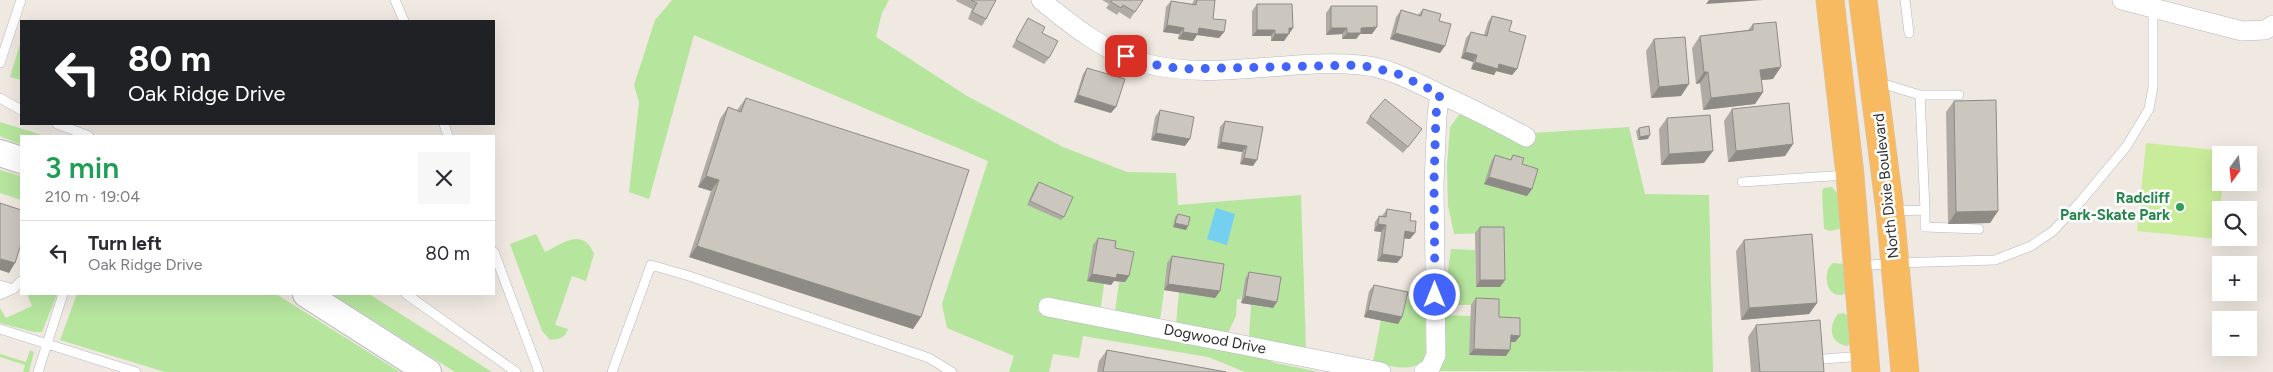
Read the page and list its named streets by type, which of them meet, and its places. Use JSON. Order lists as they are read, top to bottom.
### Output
{
  "streets": {
    "highway": ["North Dixie Boulevard"],
    "street": ["Dogwood Drive"]
  },
  "places": ["Radcliff Park-Skate Park"],
  "north": "bottom",
  "page": {
    "turn": ["80 m", "Oak Ridge Drive"],
    "heading": ["3 min", "210 m · 19:04"],
    "map_buttons": ["+", "−"],
    "list": [
      {
        "name": "Turn left",
        "note": "Oak Ridge Drive",
        "value": "80 m"
      }
    ]
  }
}
